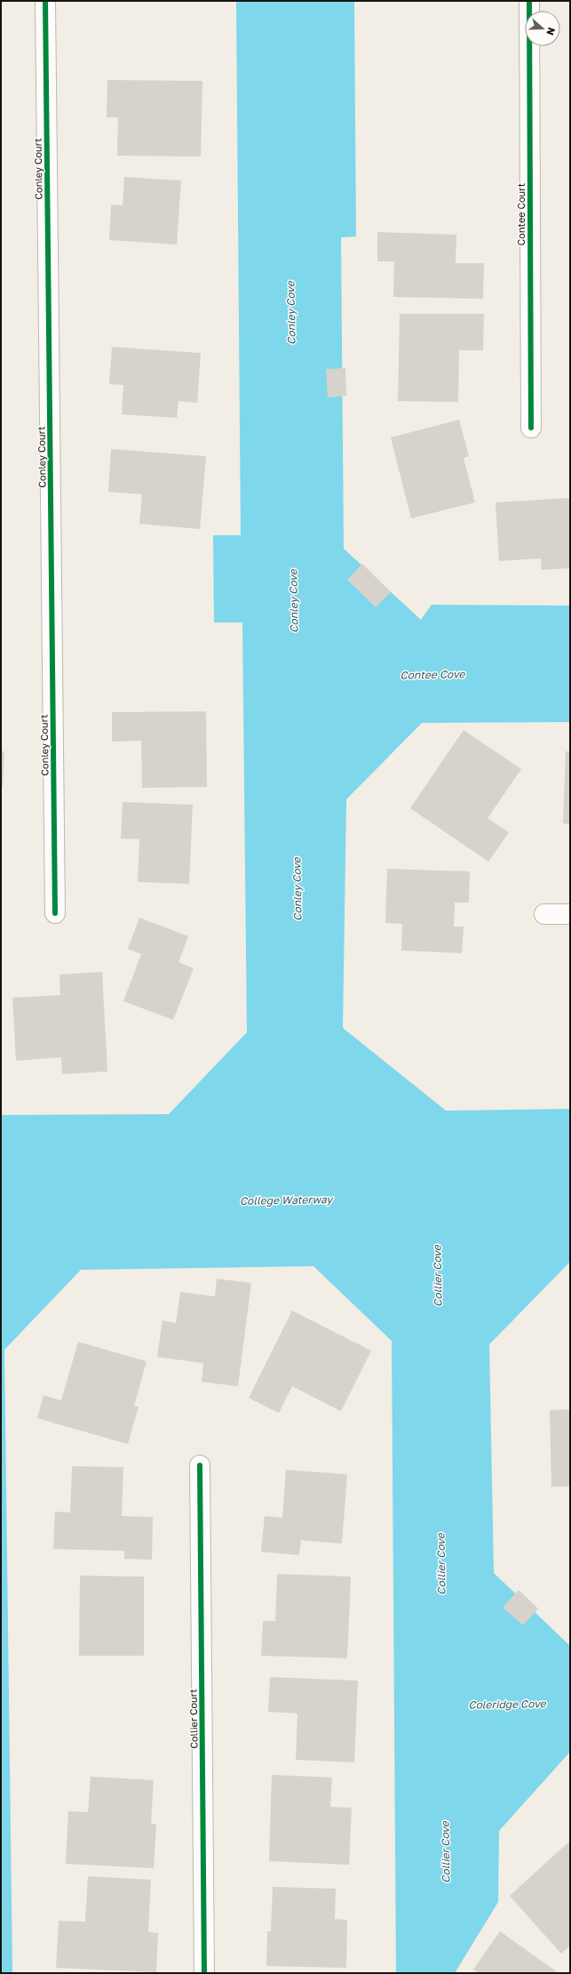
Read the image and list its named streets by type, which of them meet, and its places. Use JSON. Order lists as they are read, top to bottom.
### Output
{
  "streets": {
    "street": ["Conley Court", "Contee Court", "Collier Court"]
  },
  "water": [
    "Conley Cove",
    "Contee Cove",
    "College Waterway",
    "Collier Cove",
    "Coleridge Cove"
  ],
  "north": "right"
}
